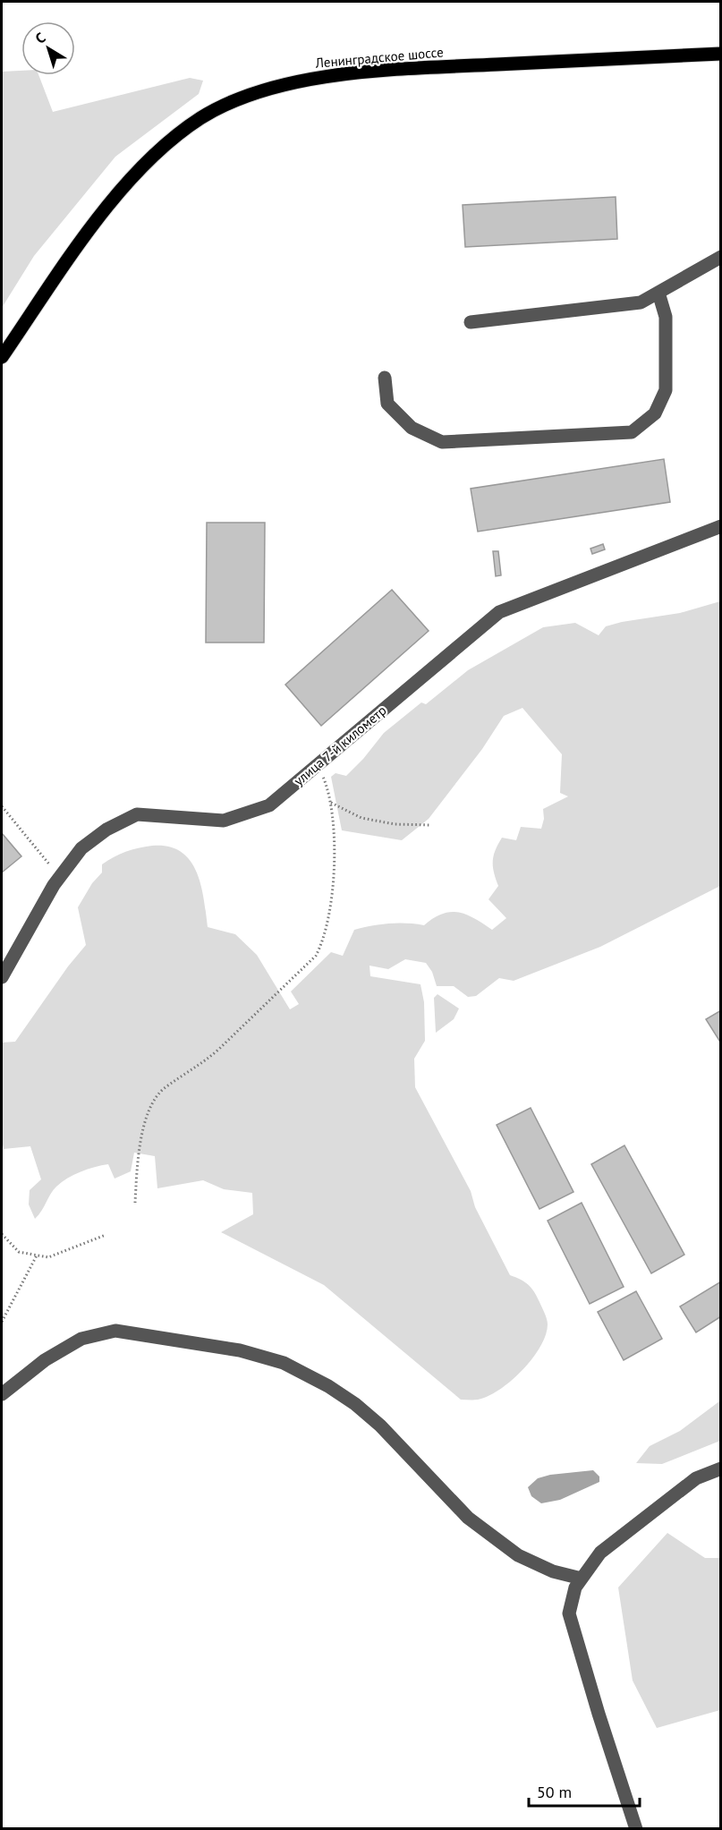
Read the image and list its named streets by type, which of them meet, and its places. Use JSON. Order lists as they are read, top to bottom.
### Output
{
  "streets": {
    "main road": ["Ленинградское шоссе"],
    "lane": ["улица 7-й километр"]
  },
  "scale_bar": "50 m",
  "north": "top left"
}
